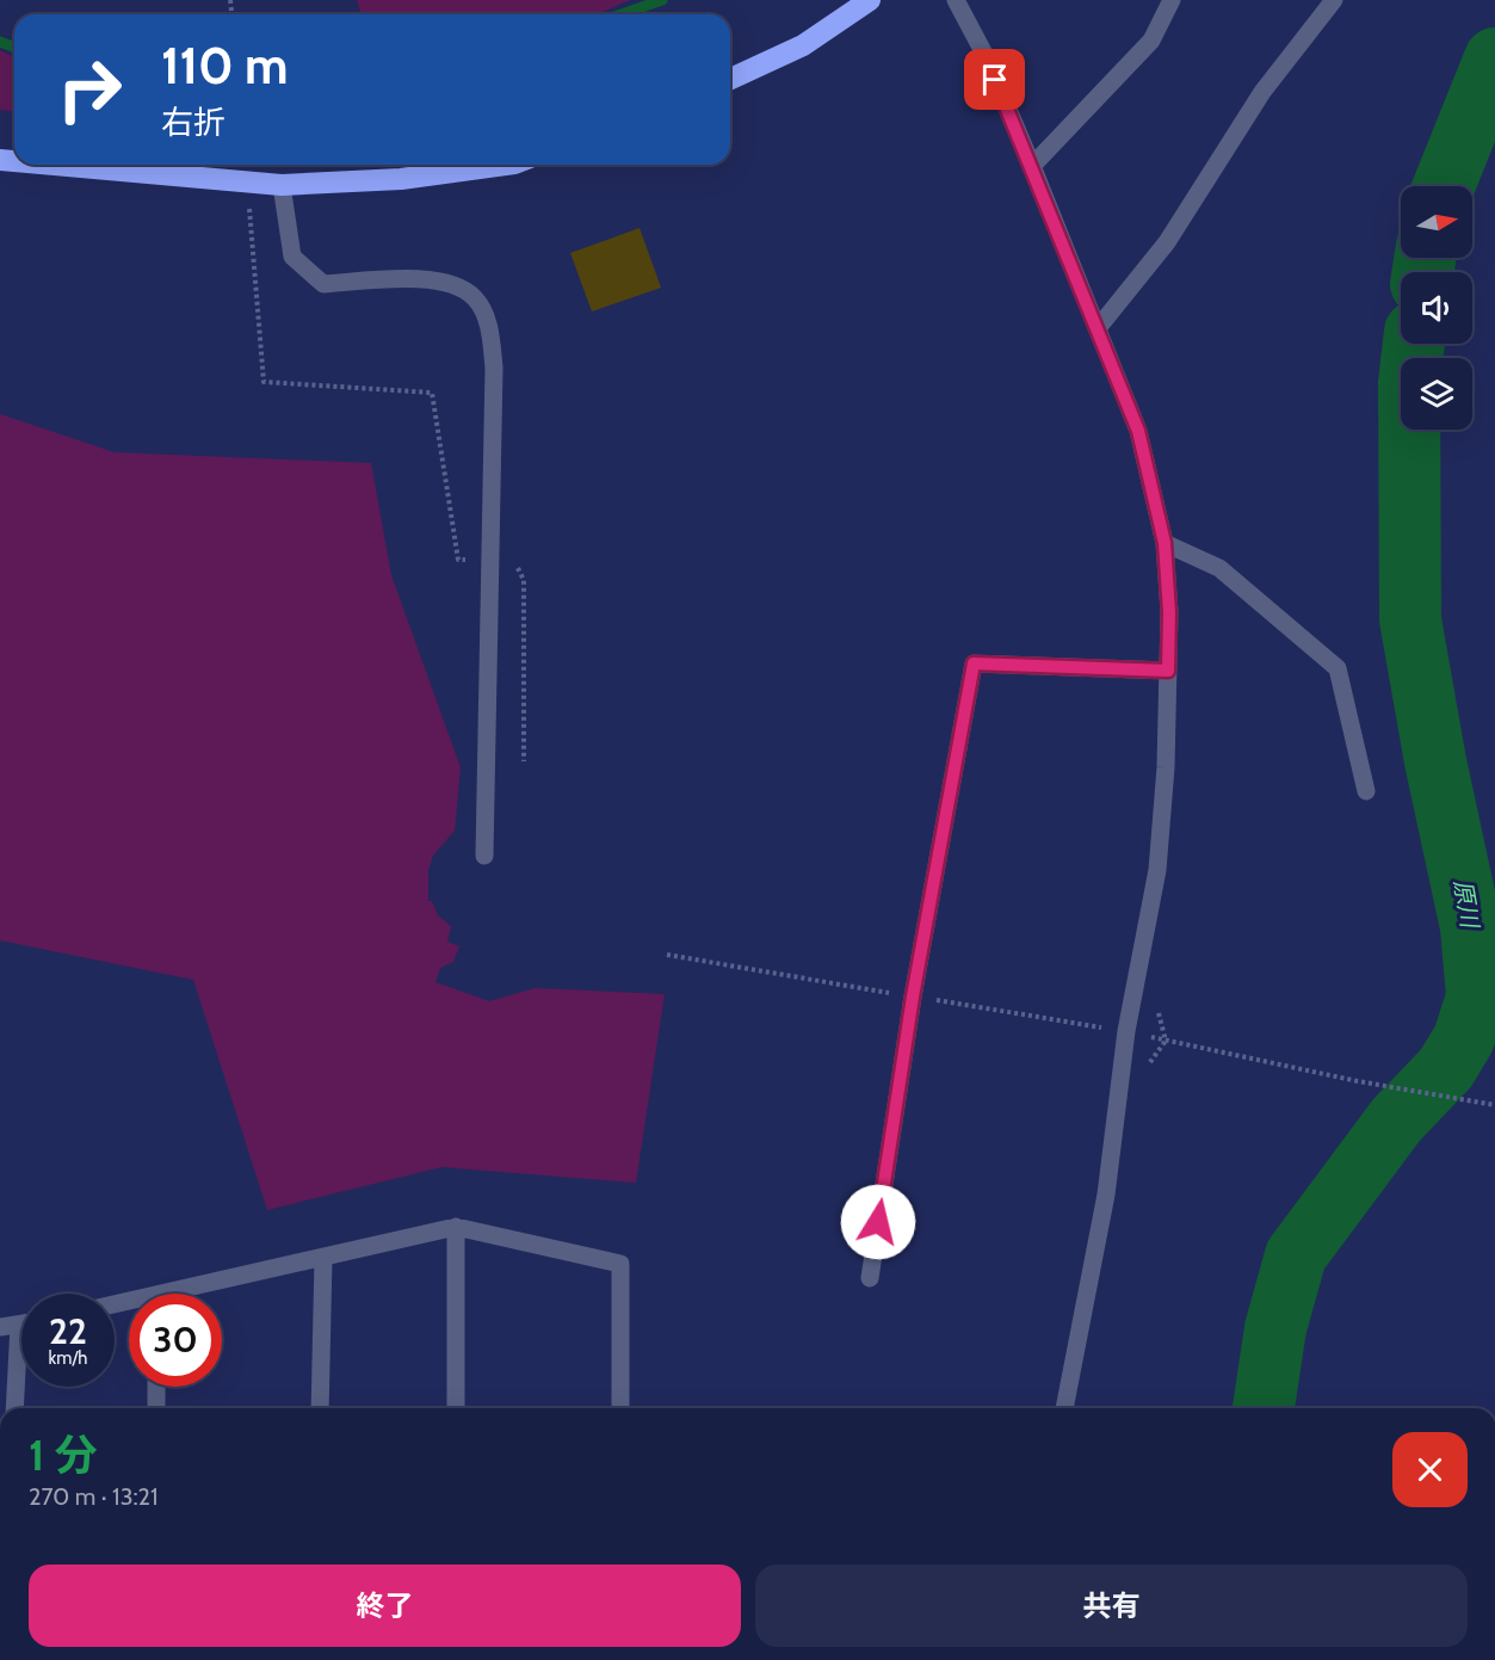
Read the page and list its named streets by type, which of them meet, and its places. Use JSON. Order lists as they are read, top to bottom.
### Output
{
  "water": ["原川"],
  "north": "right",
  "page": {
    "turn": ["110 m", "右折"],
    "speed": "22 km/h",
    "limit": "30",
    "heading": ["1 分", "270 m · 13:21"],
    "buttons": ["終了", "共有"]
  }
}
